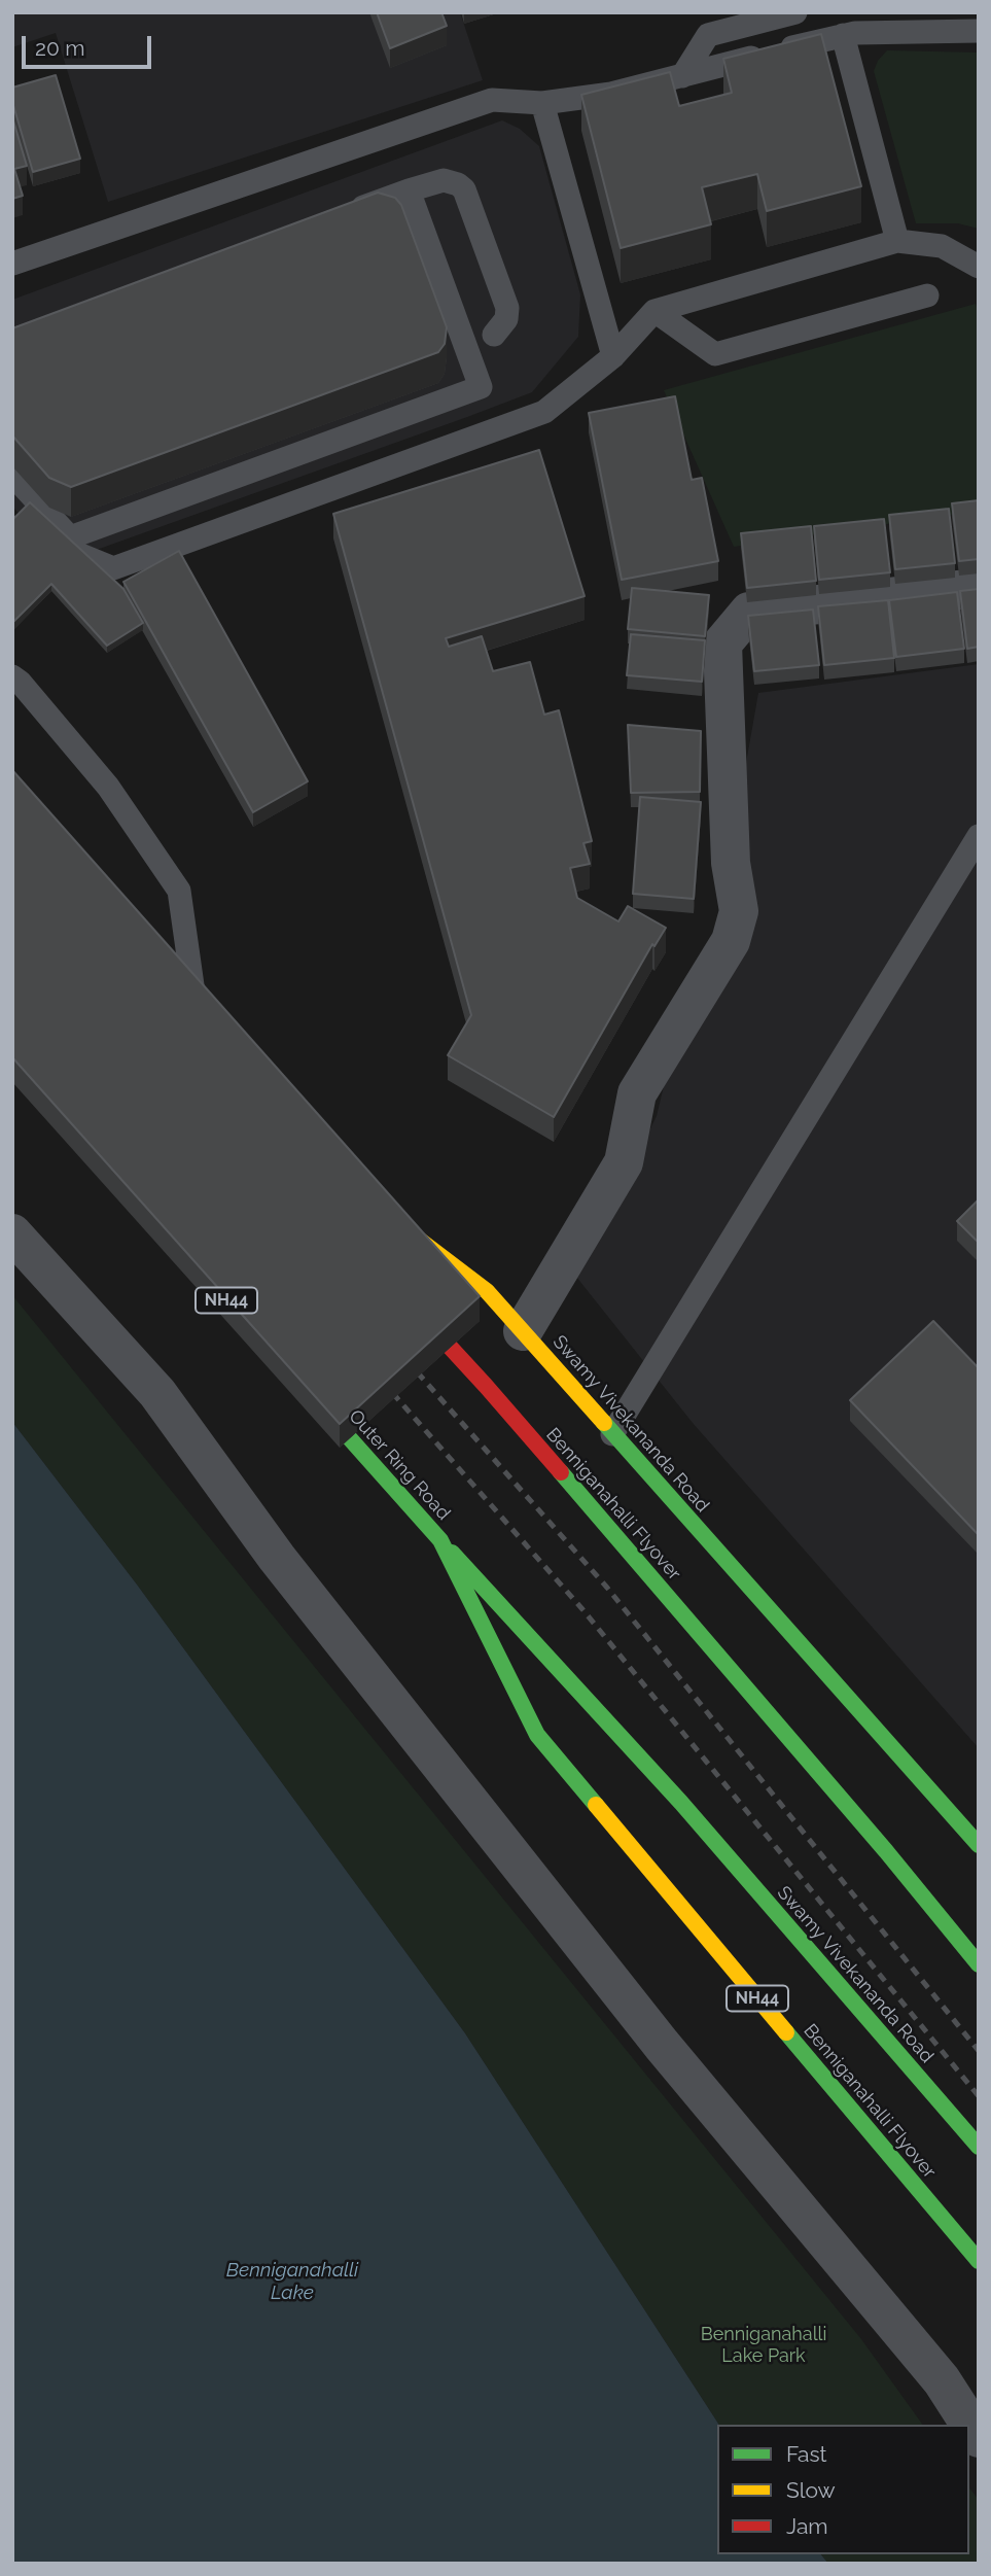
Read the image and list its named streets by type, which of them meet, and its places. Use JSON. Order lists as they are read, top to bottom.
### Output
{
  "streets": {
    "main road": [
      "NH44",
      "Swamy Vivekananda Road",
      "Outer Ring Road",
      "Benniganahalli Flyover"
    ]
  },
  "crossings": [
    ["Swamy Vivekananda Road", "Outer Ring Road"],
    ["Swamy Vivekananda Road", "Benniganahalli Flyover"],
    ["Outer Ring Road", "Benniganahalli Flyover"]
  ],
  "water": ["Benniganahalli Lake"],
  "parks": ["Benniganahalli Lake Park"],
  "legend": ["Fast", "Slow", "Jam"],
  "scale_bar": "20 m"
}
